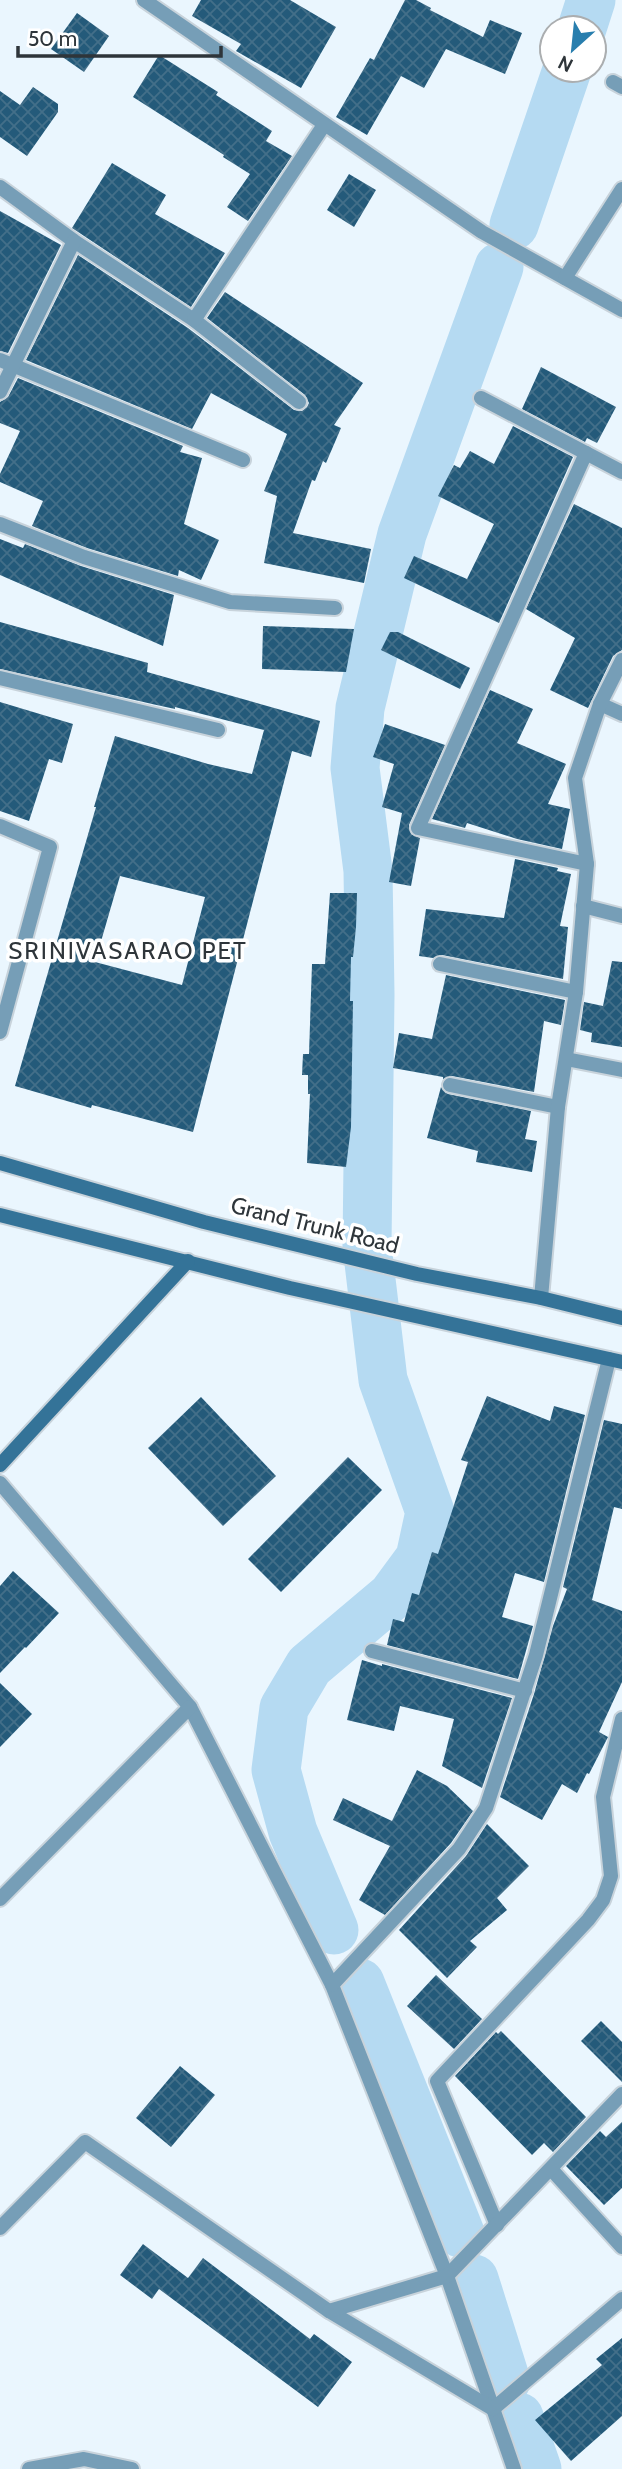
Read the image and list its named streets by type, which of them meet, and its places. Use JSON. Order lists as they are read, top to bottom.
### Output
{
  "streets": {
    "main road": ["Grand Trunk Road"]
  },
  "districts": ["SRINIVASARAO PET"],
  "scale_bar": "50 m",
  "north": "bottom left"
}
